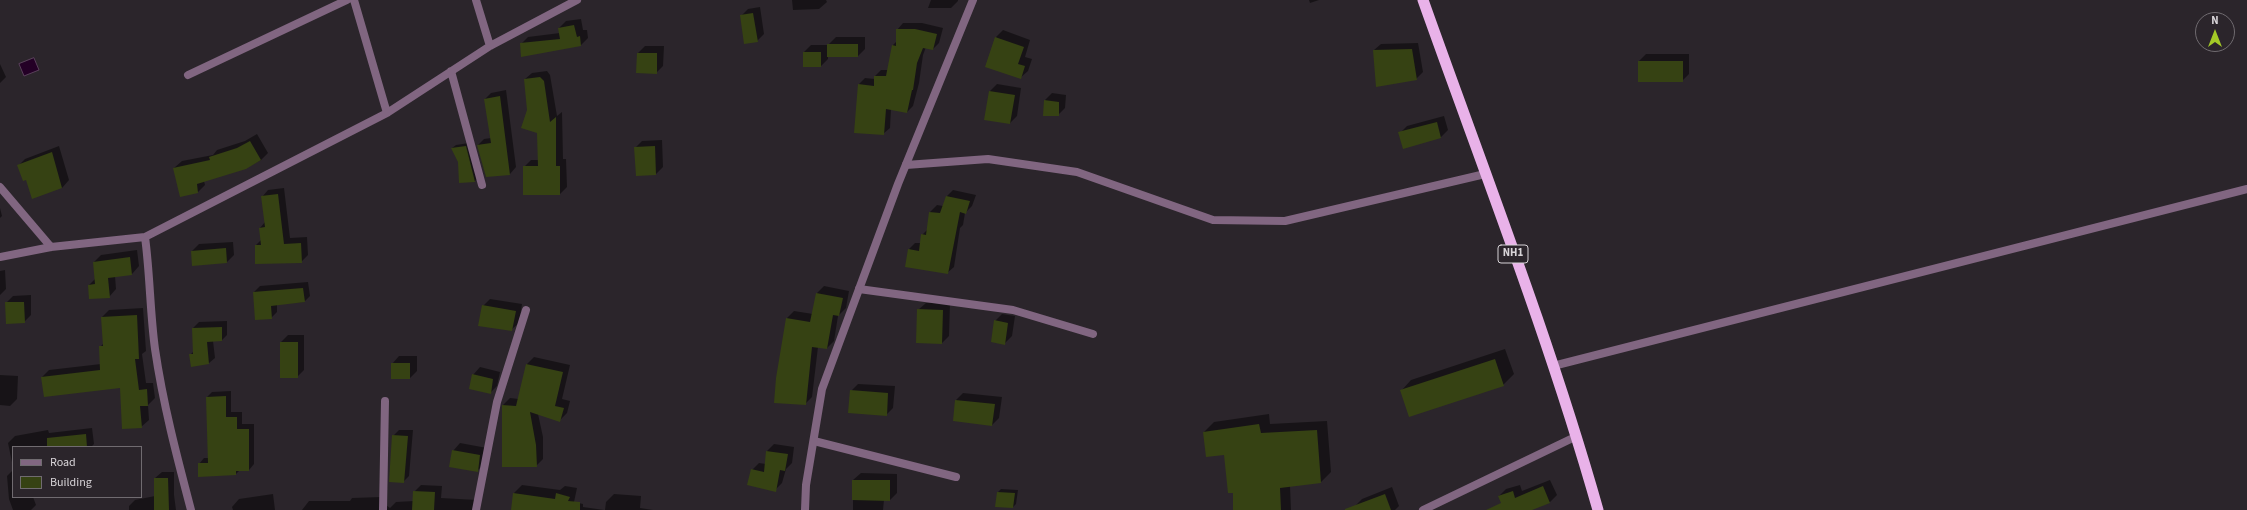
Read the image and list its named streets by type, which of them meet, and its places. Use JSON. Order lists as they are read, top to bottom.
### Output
{
  "streets": {
    "highway": ["NH1"]
  },
  "legend": ["Road", "Building"],
  "north": "top"
}
